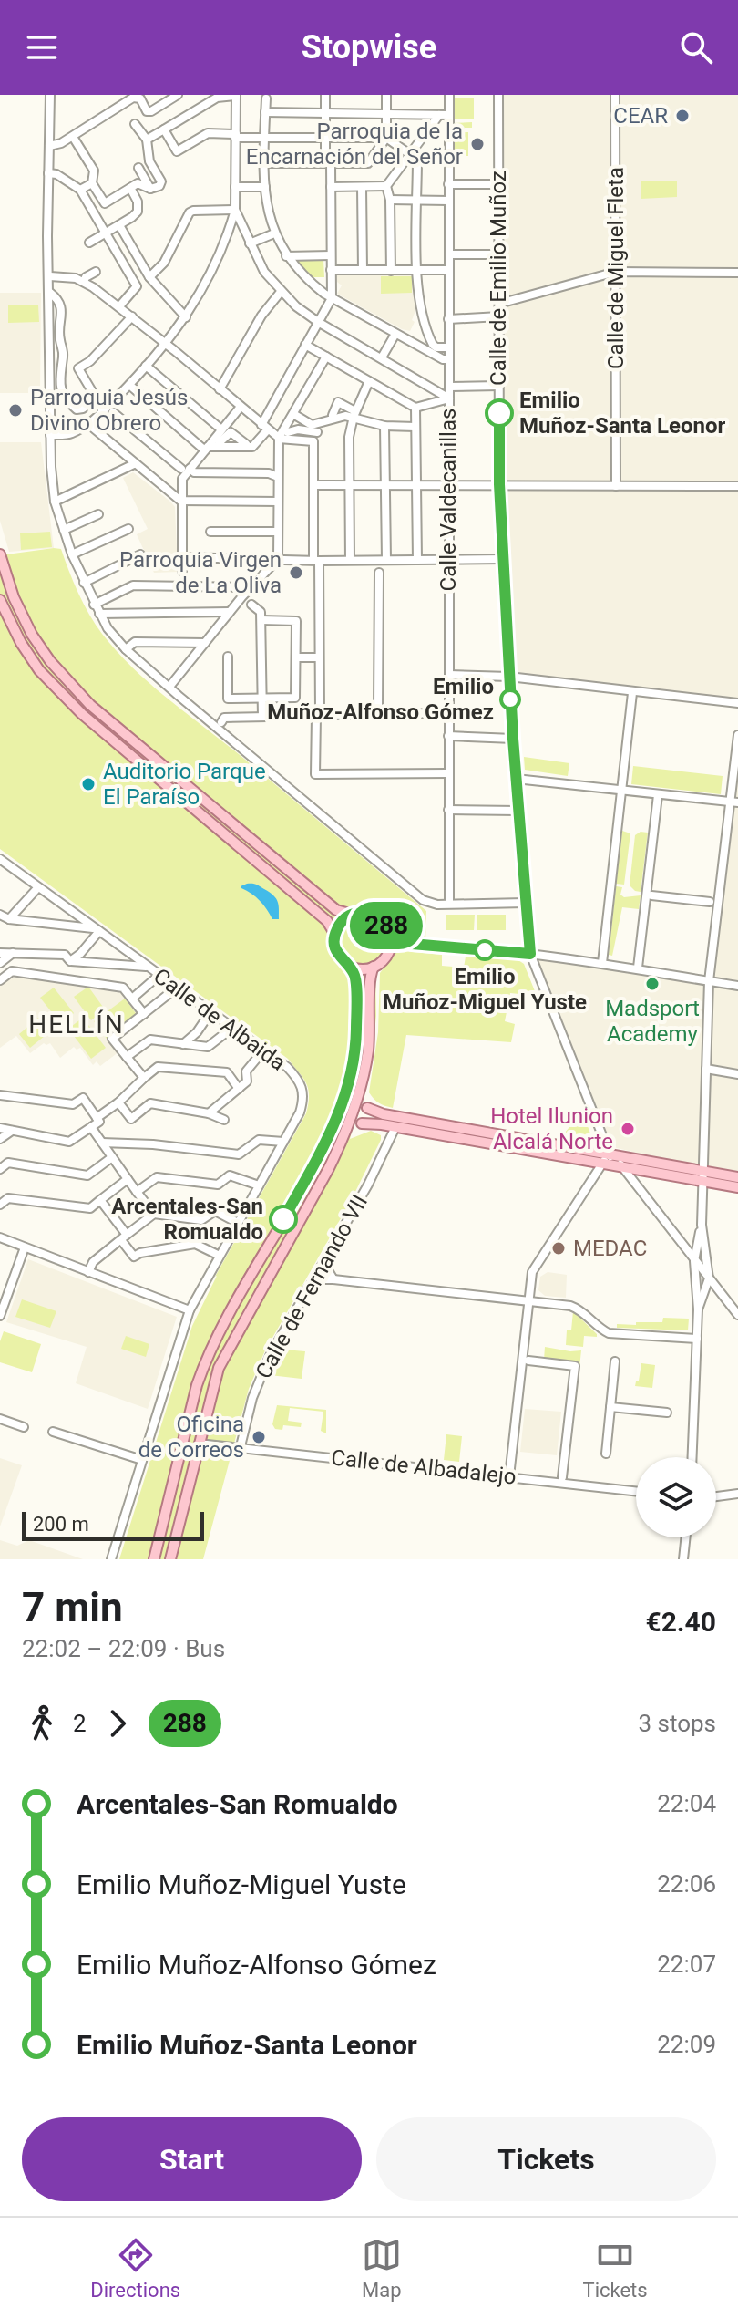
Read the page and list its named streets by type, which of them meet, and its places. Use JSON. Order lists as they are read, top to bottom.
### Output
{
  "streets": {
    "street": [
      "Calle de Miguel Fleta",
      "Calle de Emilio Muñoz",
      "Calle Valdecanillas",
      "Calle de Albaida",
      "Calle de Fernando VII",
      "Calle de Albadalejo"
    ]
  },
  "crossings": [
    ["Calle de Fernando VII", "Calle de Albadalejo"]
  ],
  "districts": ["HELLÍN"],
  "places": [
    "CEAR",
    "Parroquia de la Encarnación del Señor",
    "Parroquia Jesús Divino Obrero",
    "Emilio Muñoz-Santa Leonor",
    "Parroquia Virgen de La Oliva",
    "Emilio Muñoz-Alfonso Gómez",
    "Auditorio Parque El Paraíso",
    "Emilio Muñoz-Miguel Yuste",
    "Madsport Academy",
    "Hotel Ilunion Alcalá Norte",
    "Arcentales-San Romualdo",
    "MEDAC",
    "Oficina de Correos"
  ],
  "lines": ["bus line 288"],
  "scale_bar": "200 m",
  "page": {
    "header": "Stopwise",
    "on_map": "288",
    "scale": "200 m",
    "heading": ["7 min", "22:02 – 22:09 · Bus", "€2.40"],
    "legs": ["2", "288", "3 stops"],
    "list": [
      {
        "name": "Arcentales-San Romualdo",
        "value": "22:04"
      },
      {
        "name": "Emilio Muñoz-Miguel Yuste",
        "value": "22:06"
      },
      {
        "name": "Emilio Muñoz-Alfonso Gómez",
        "value": "22:07"
      },
      {
        "name": "Emilio Muñoz-Santa Leonor",
        "value": "22:09"
      }
    ],
    "buttons": ["Start", "Tickets"],
    "tabs": ["Directions", "Map", "Tickets"]
  }
}
